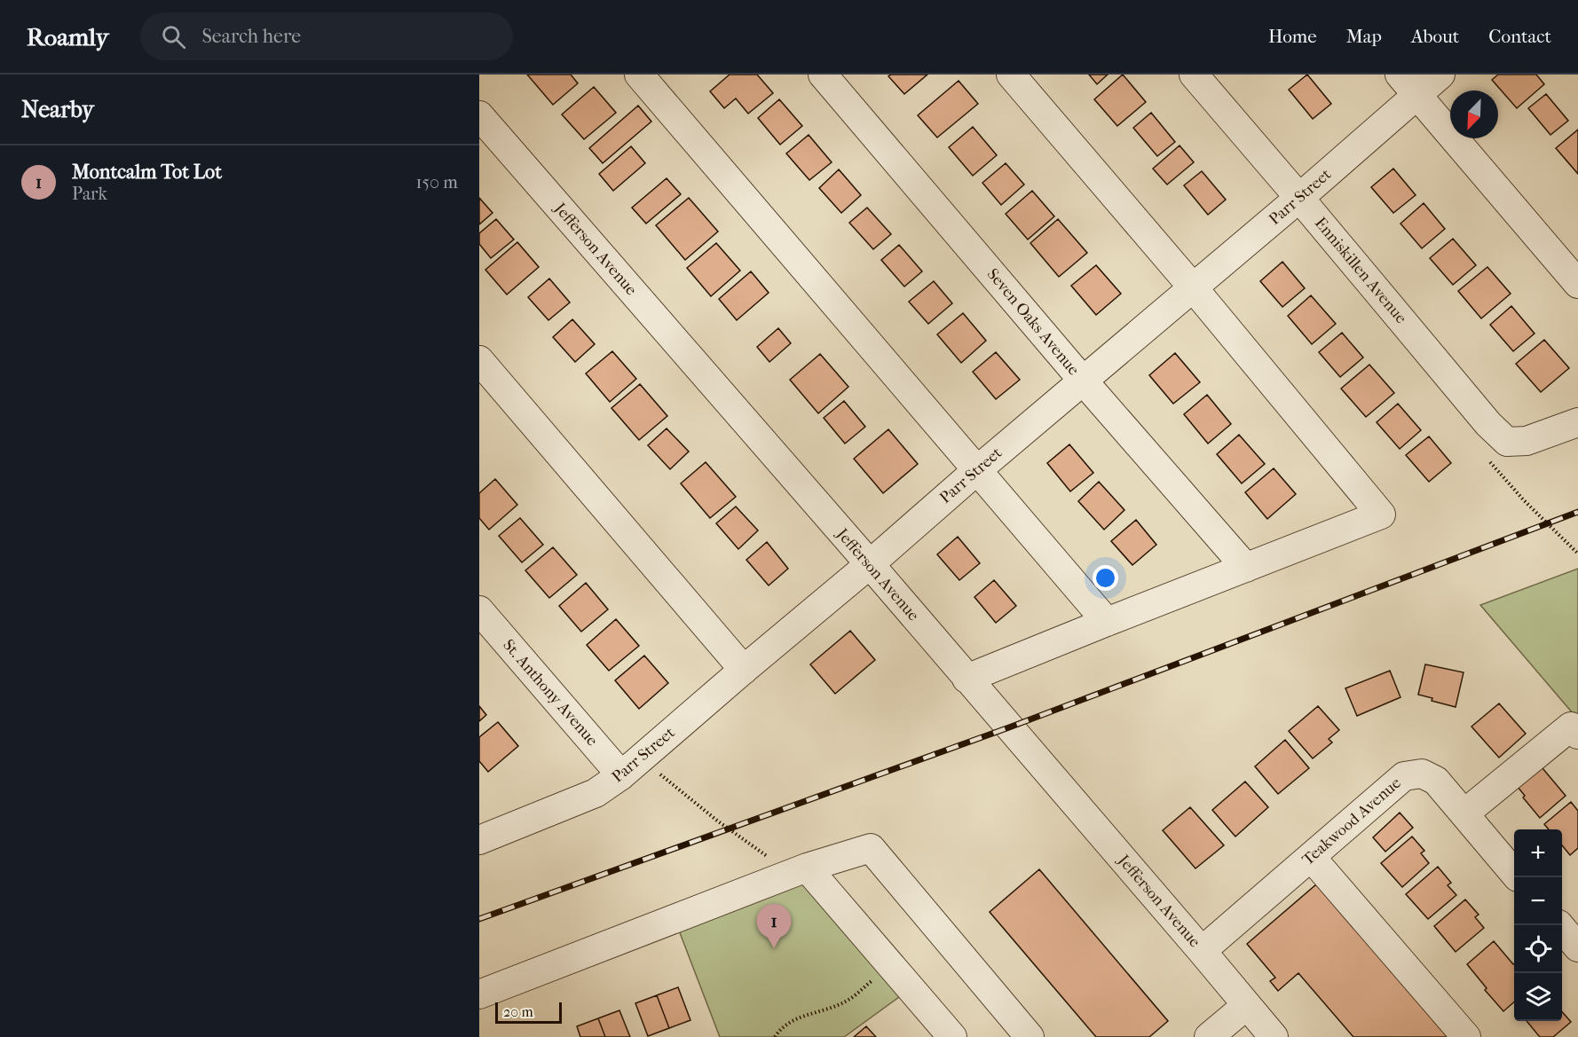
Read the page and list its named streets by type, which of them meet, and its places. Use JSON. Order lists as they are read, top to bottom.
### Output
{
  "streets": {
    "street": [
      "Parr Street",
      "Jefferson Avenue",
      "Enniskillen Avenue",
      "Seven Oaks Avenue",
      "St. Anthony Avenue",
      "Teakwood Avenue"
    ]
  },
  "crossings": [
    ["Parr Street", "Jefferson Avenue"],
    ["Parr Street", "Enniskillen Avenue"],
    ["Parr Street", "Seven Oaks Avenue"],
    ["Parr Street", "St. Anthony Avenue"],
    ["Jefferson Avenue", "Teakwood Avenue"]
  ],
  "scale_bar": "20 m",
  "north": "bottom left",
  "page": {
    "header": "Roamly",
    "search": "Search here",
    "nav": [
      "Home",
      "Map",
      "About",
      "Contact"
    ],
    "heading": "Nearby",
    "list": [
      {
        "mark": "1",
        "name": "Montcalm Tot Lot",
        "note": "Park",
        "value": "150 m"
      }
    ],
    "map_buttons": ["+", "−"],
    "pins": "1",
    "scale": "20 m"
  }
}
